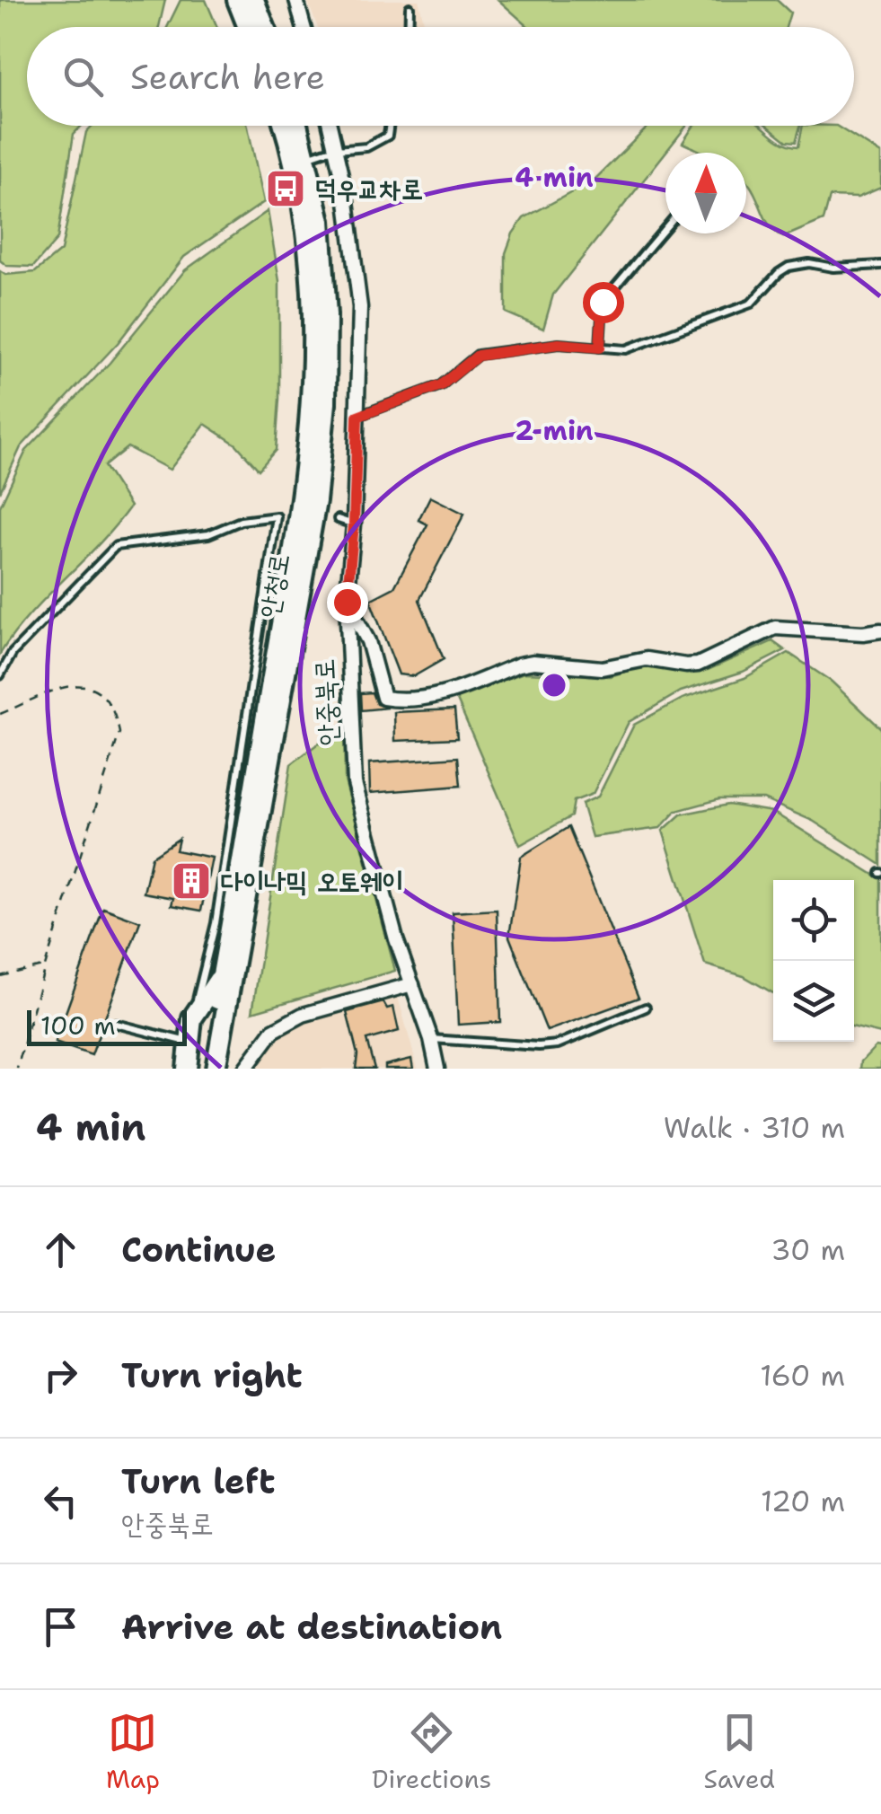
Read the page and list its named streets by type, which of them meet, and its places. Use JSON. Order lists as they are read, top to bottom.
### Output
{
  "streets": {
    "street": ["안청로", "안중북로"]
  },
  "places": {
    "bus stop": ["덕우교차로"],
    "building": ["다이나믹 오토웨이"]
  },
  "scale_bar": "100 m",
  "north": "top",
  "page": {
    "search": "Search here",
    "scale": "100 m",
    "heading": ["4 min", "Walk · 310 m"],
    "list": [
      ["Continue", "30 m"],
      ["Turn right", "160 m"],
      ["Turn left", "안중북로", "120 m"],
      "Arrive at destination"
    ],
    "nav": ["Map", "Directions", "Saved"]
  },
  "rings": ["4 min", "2 min"]
}
